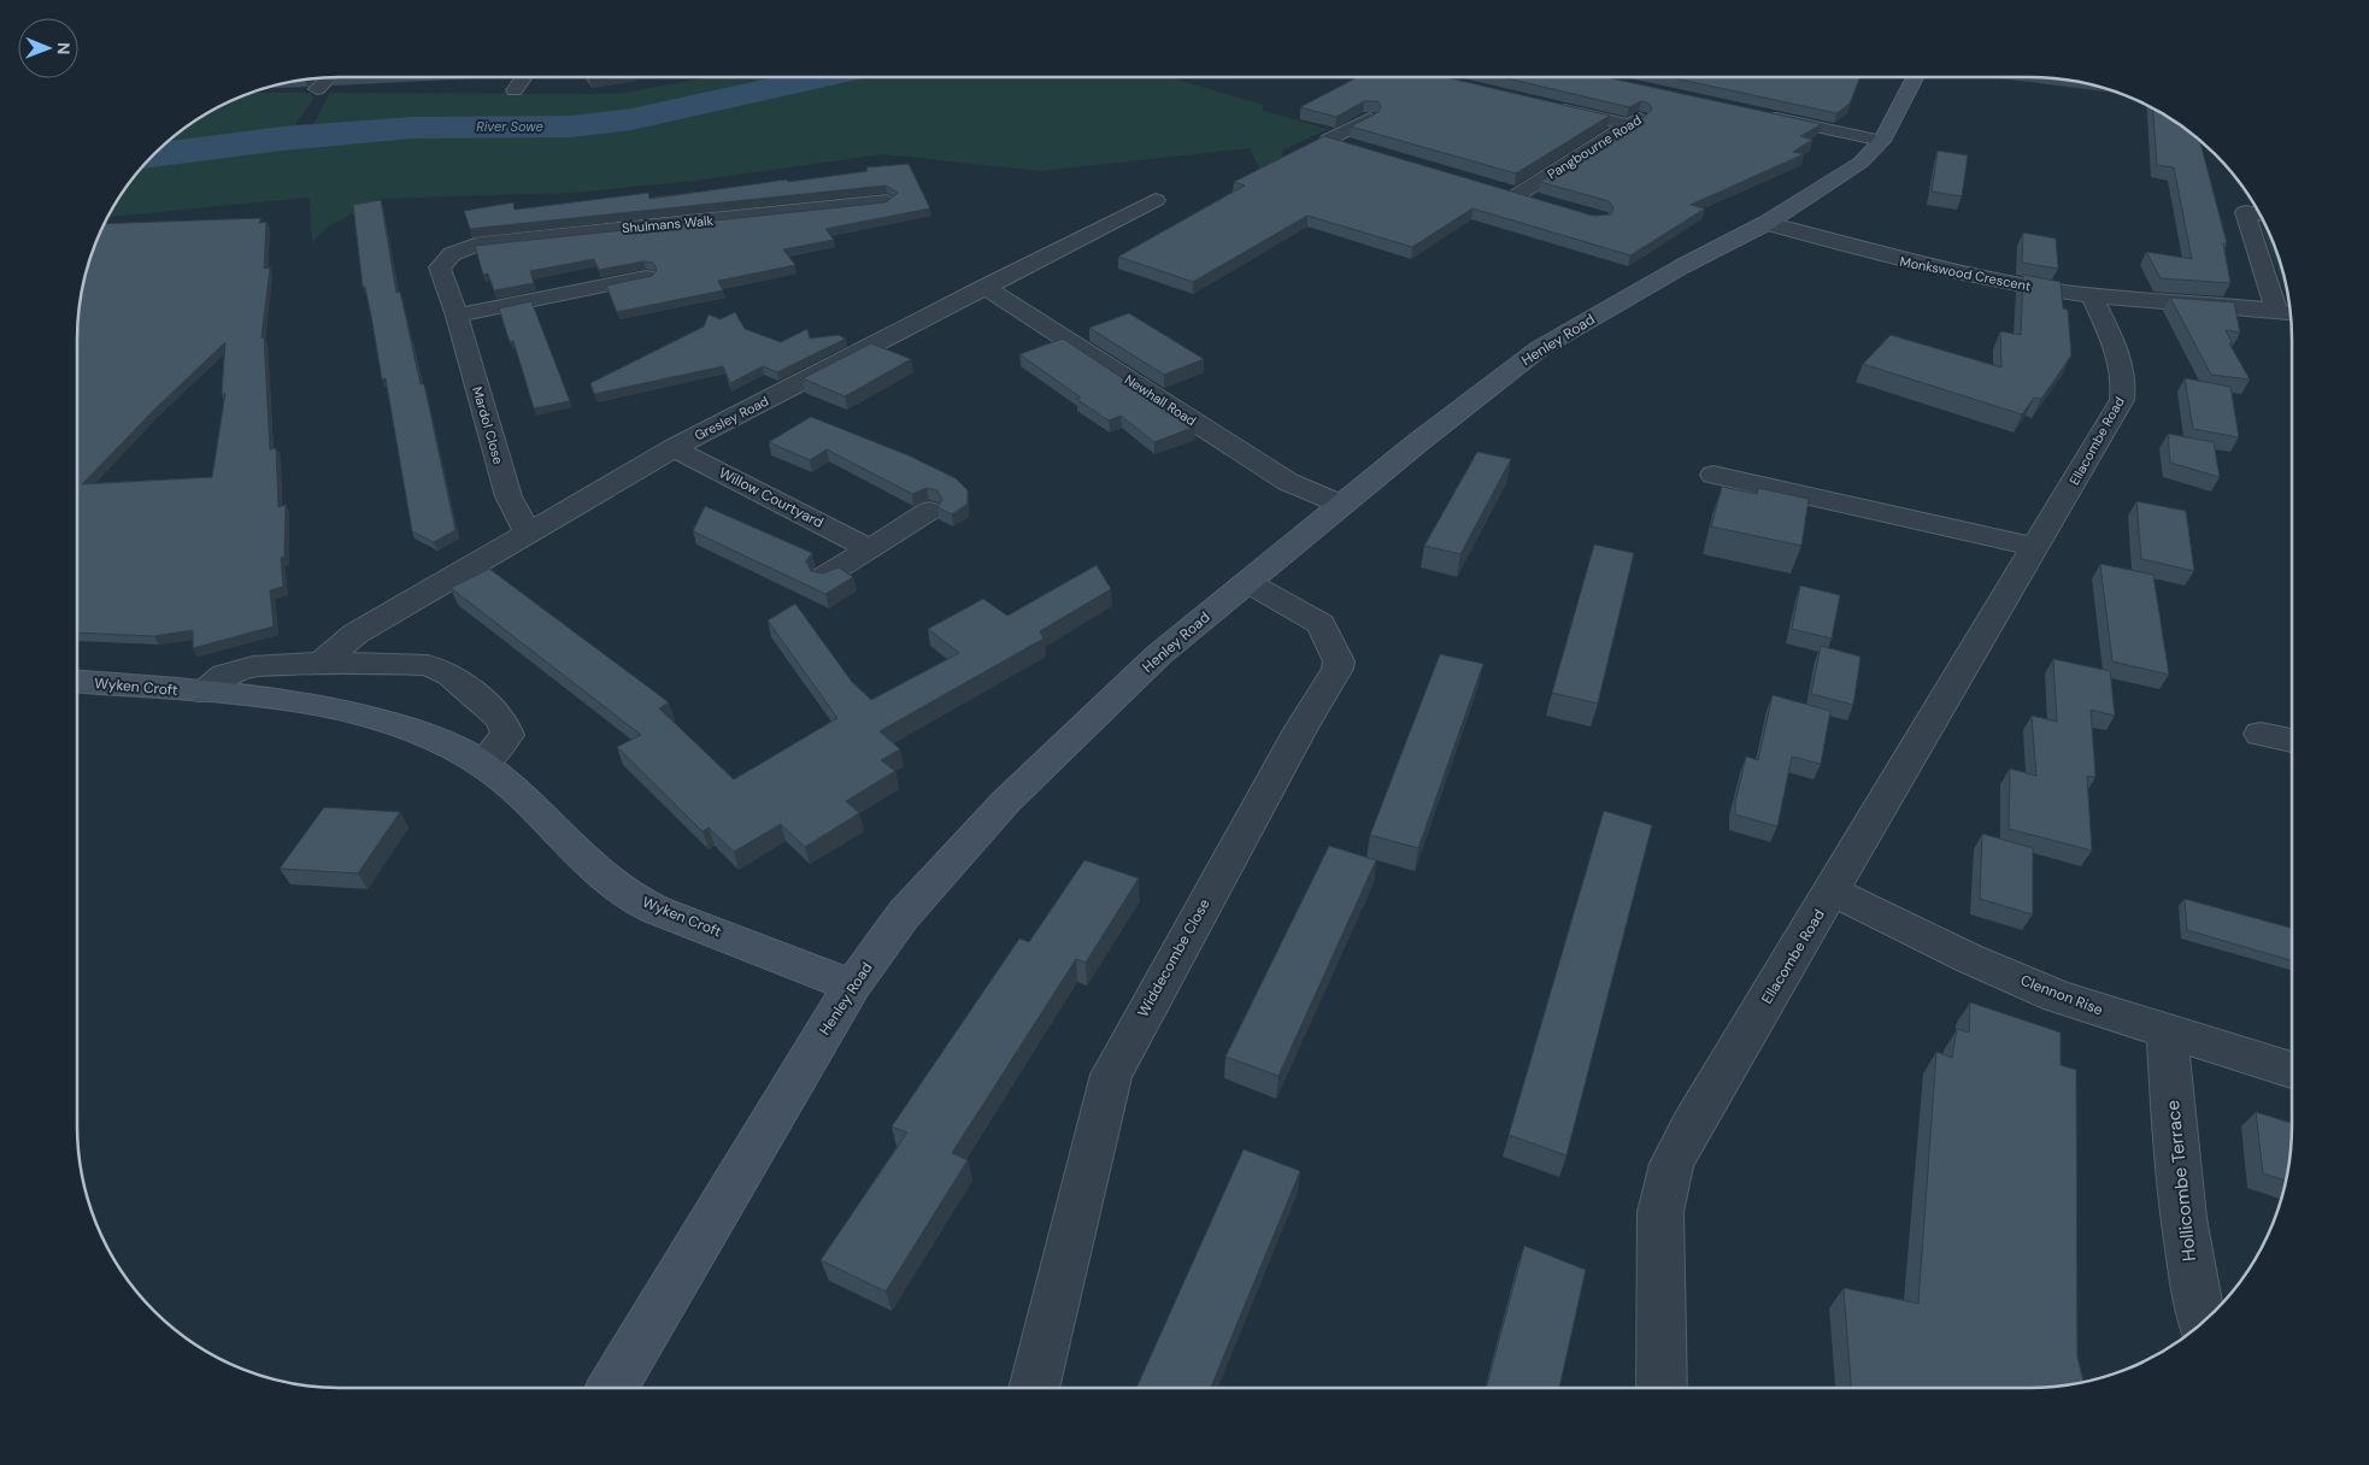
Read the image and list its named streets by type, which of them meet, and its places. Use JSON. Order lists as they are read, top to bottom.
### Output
{
  "streets": {
    "main road": ["Henley Road", "Wyken Croft"],
    "street": [
      "Pangbourne Road",
      "Shulmans Walk",
      "Monkswood Crescent",
      "Newhall Road",
      "Gresley Road",
      "Mardol Close",
      "Ellacombe Road",
      "Willow Courtyard",
      "Widdecombe Close",
      "Clennon Rise",
      "Hollicombe Terrace"
    ]
  },
  "crossings": [
    ["Shulmans Walk", "Mardol Close"],
    ["Monkswood Crescent", "Henley Road"],
    ["Monkswood Crescent", "Ellacombe Road"],
    ["Henley Road", "Newhall Road"],
    ["Henley Road", "Wyken Croft"],
    ["Henley Road", "Widdecombe Close"],
    ["Newhall Road", "Gresley Road"],
    ["Gresley Road", "Mardol Close"],
    ["Gresley Road", "Willow Courtyard"],
    ["Ellacombe Road", "Clennon Rise"],
    ["Clennon Rise", "Hollicombe Terrace"]
  ],
  "water": ["River Sowe"],
  "north": "right"
}
